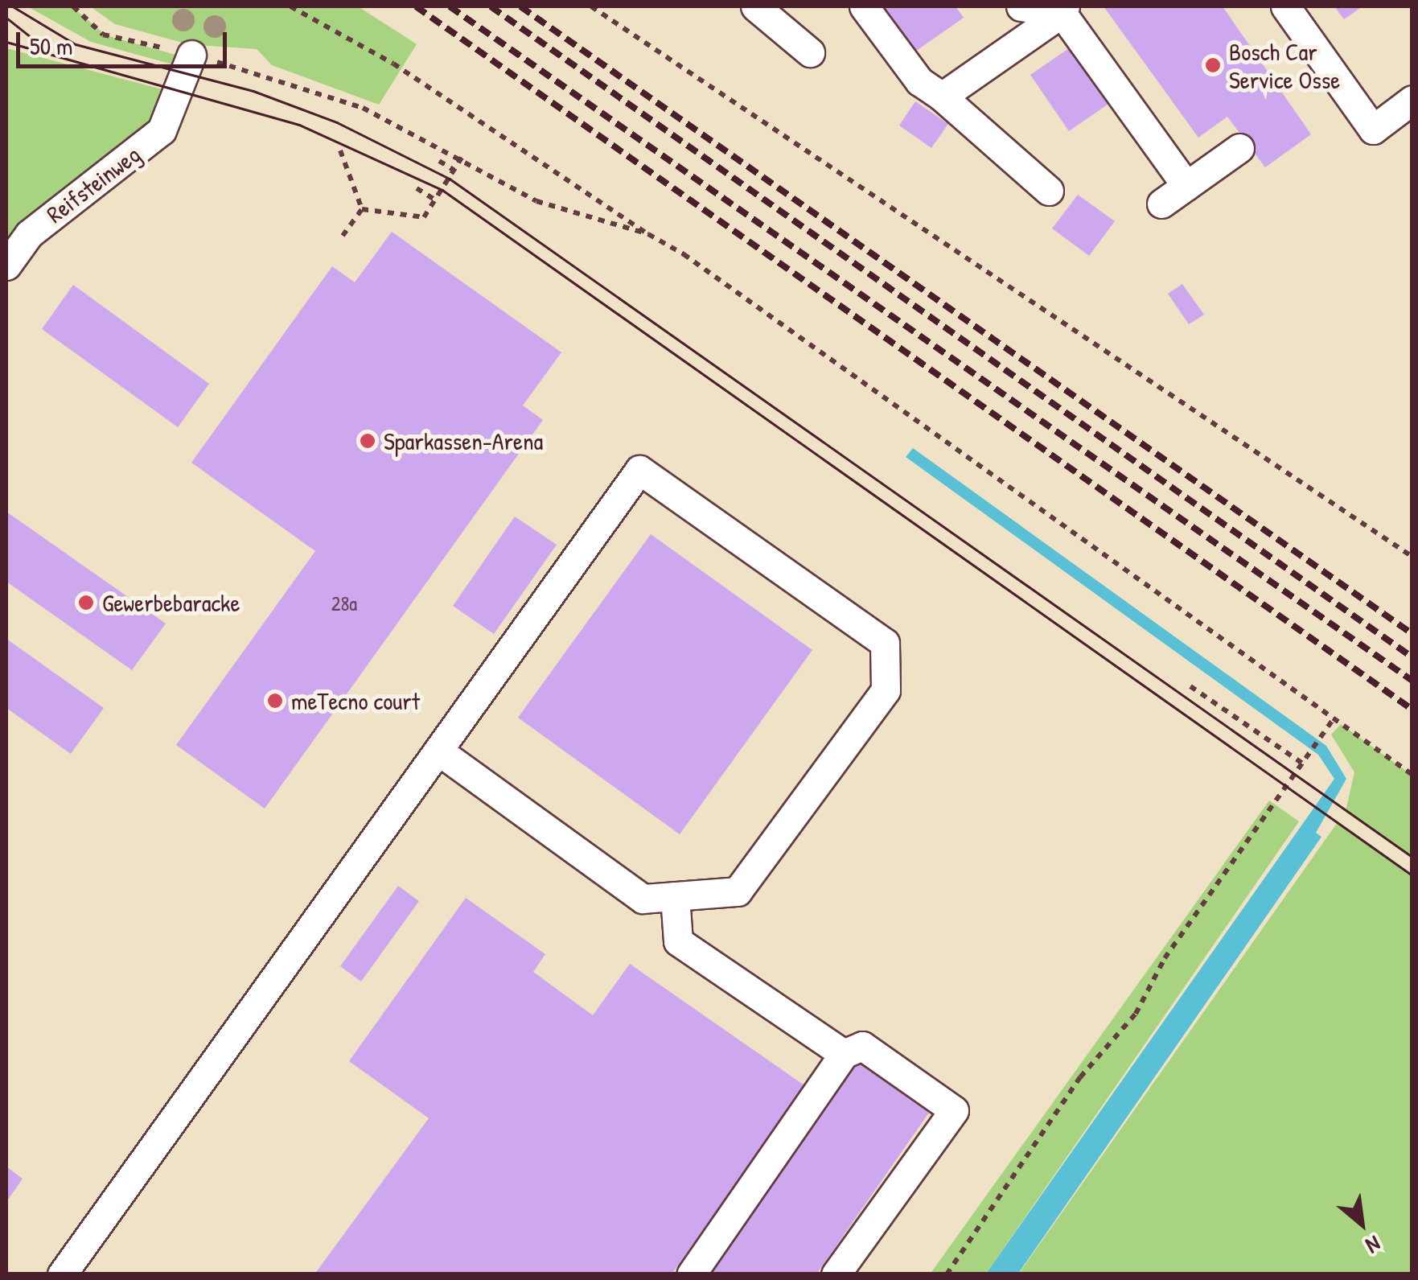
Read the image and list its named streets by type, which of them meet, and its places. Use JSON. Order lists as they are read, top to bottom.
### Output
{
  "streets": {
    "street": ["Reifsteinweg"]
  },
  "places": [
    "Bosch Car Service Osse",
    "Sparkassen-Arena",
    "Gewerbebaracke",
    "meTecno court"
  ],
  "house_numbers": ["28a"],
  "scale_bar": "50 m",
  "north": "bottom right"
}
